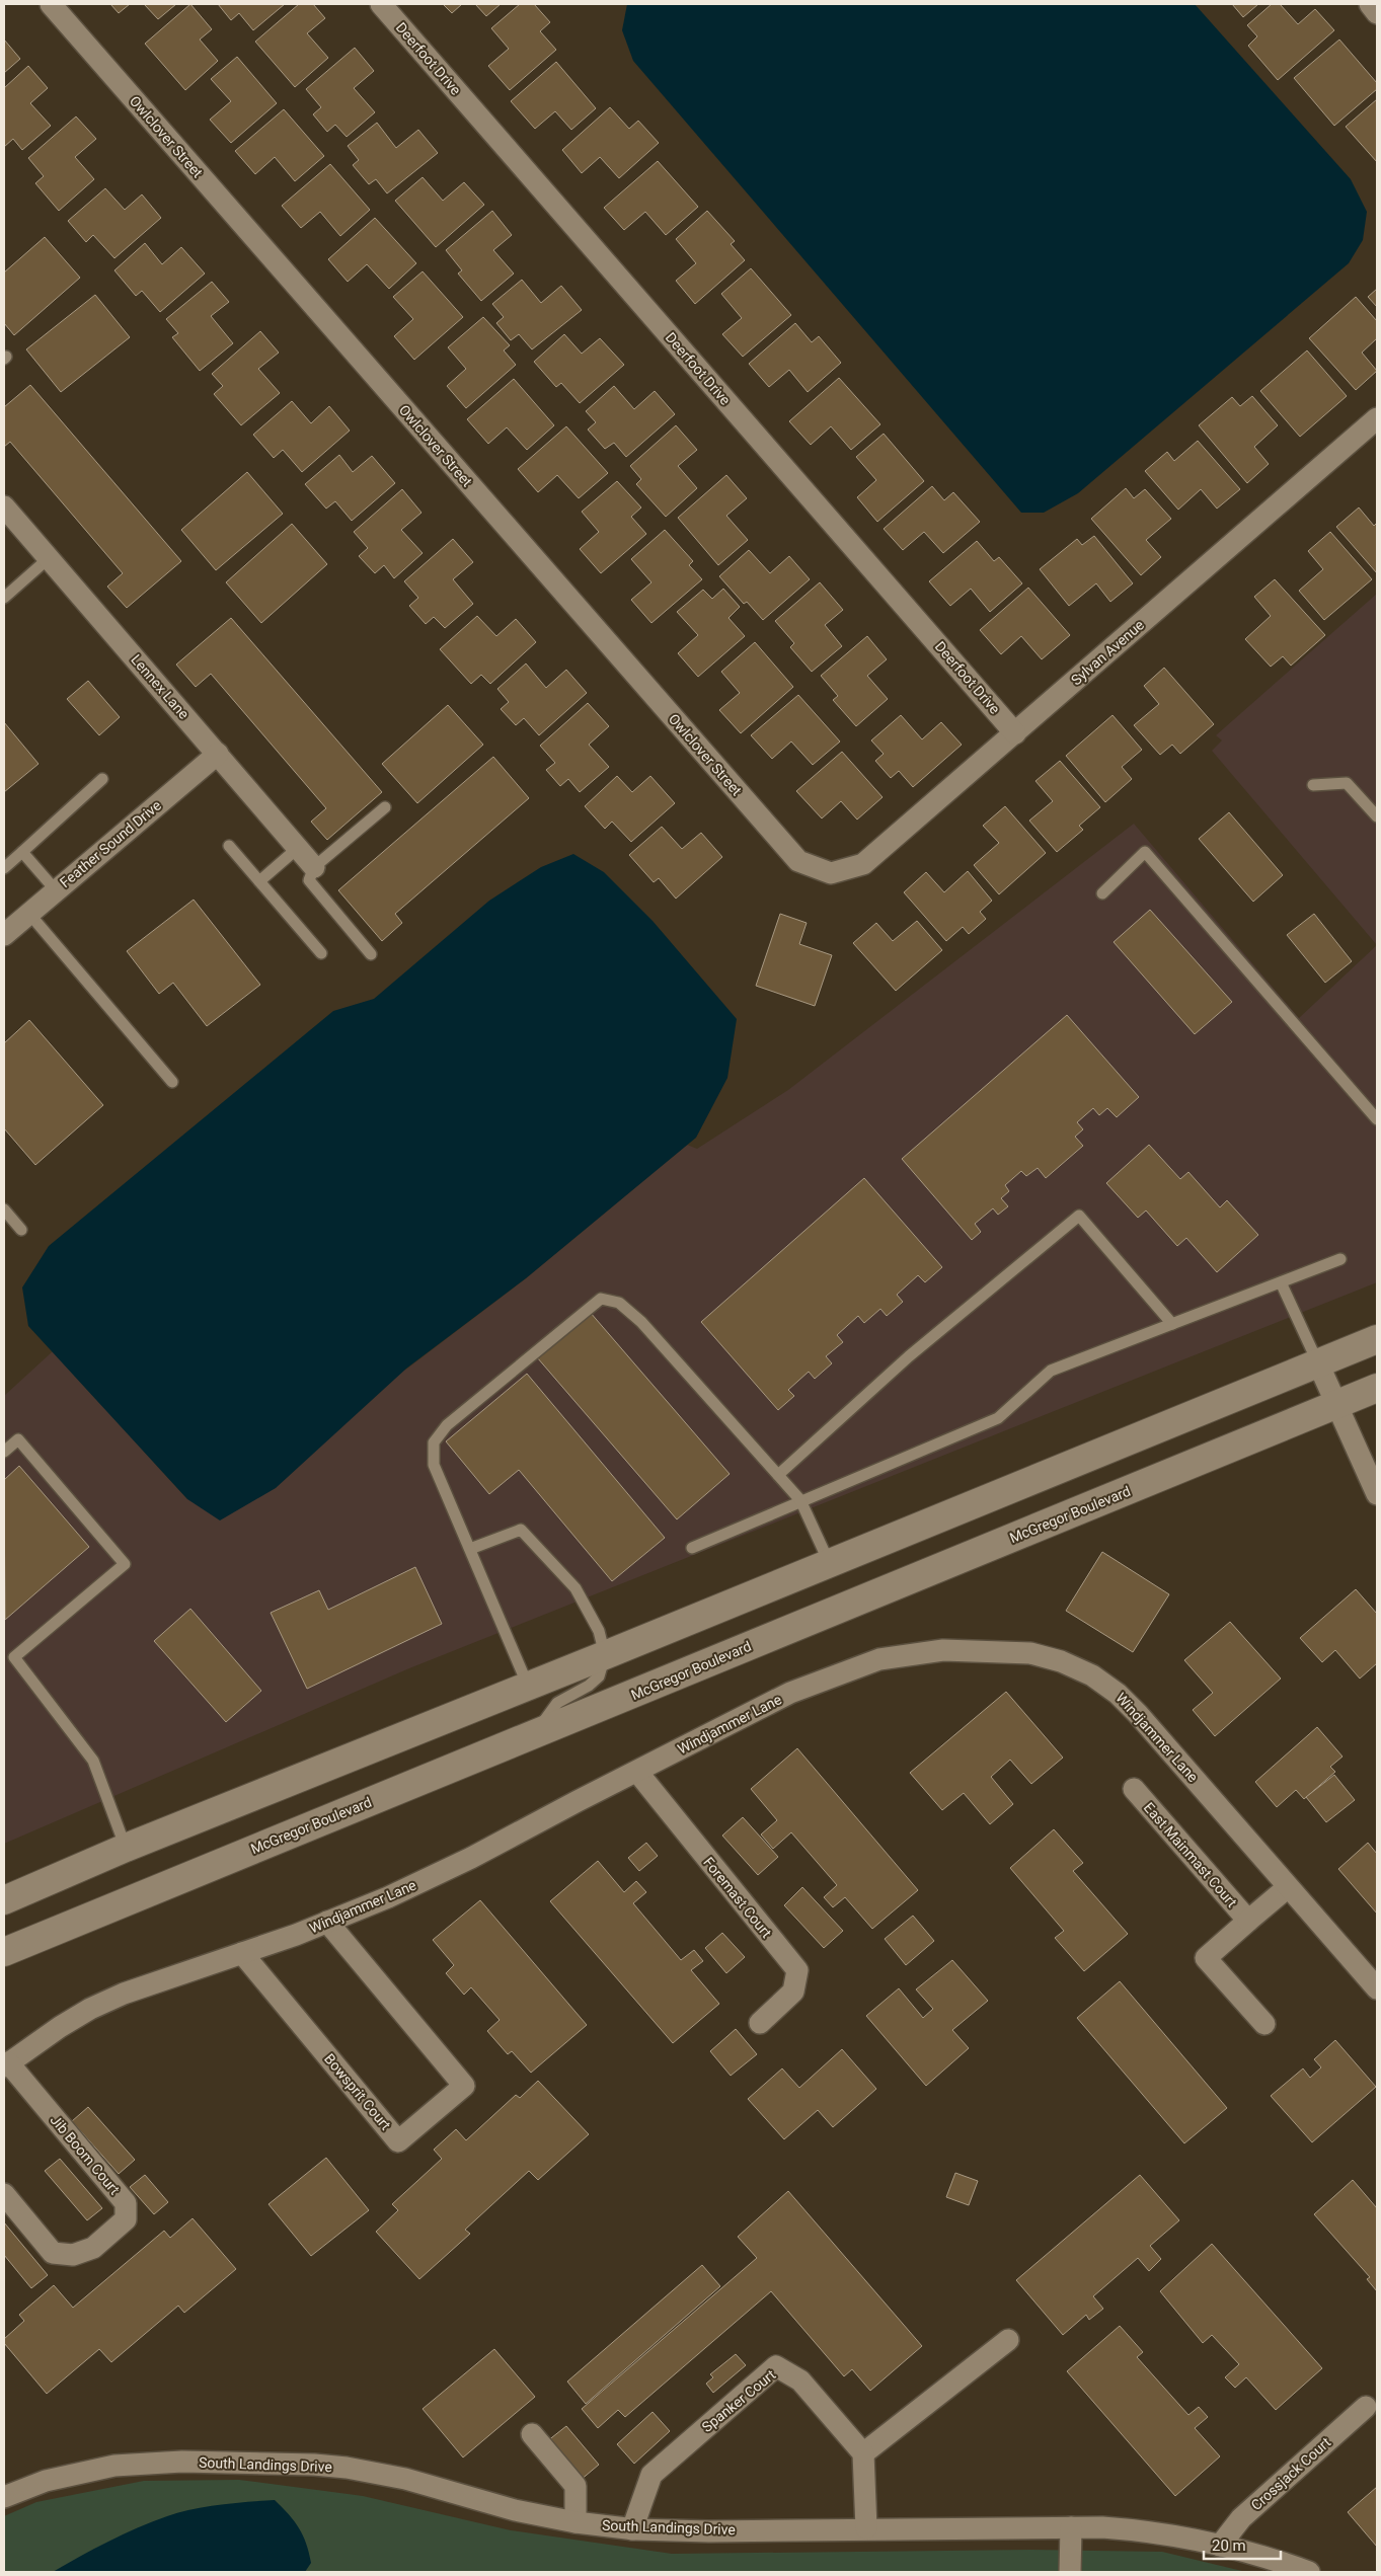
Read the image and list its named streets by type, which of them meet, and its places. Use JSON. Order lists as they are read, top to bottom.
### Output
{
  "streets": {
    "main road": ["McGregor Boulevard"],
    "street": [
      "Deerfoot Drive",
      "Owlclover Street",
      "Sylvan Avenue",
      "Lennex Lane",
      "Feather Sound Drive",
      "Windjammer Lane",
      "East Mainmast Court",
      "Foremast Court",
      "Bowsprit Court",
      "Jib Boom Court",
      "Spanker Court",
      "South Landings Drive",
      "Crossjack Court"
    ]
  },
  "crossings": [
    ["Deerfoot Drive", "Sylvan Avenue"],
    ["Owlclover Street", "Sylvan Avenue"],
    ["Lennex Lane", "Feather Sound Drive"],
    ["Windjammer Lane", "Foremast Court"],
    ["Windjammer Lane", "Bowsprit Court"],
    ["Windjammer Lane", "Jib Boom Court"],
    ["Spanker Court", "South Landings Drive"],
    ["South Landings Drive", "Crossjack Court"]
  ],
  "scale_bar": "20 m"
}
